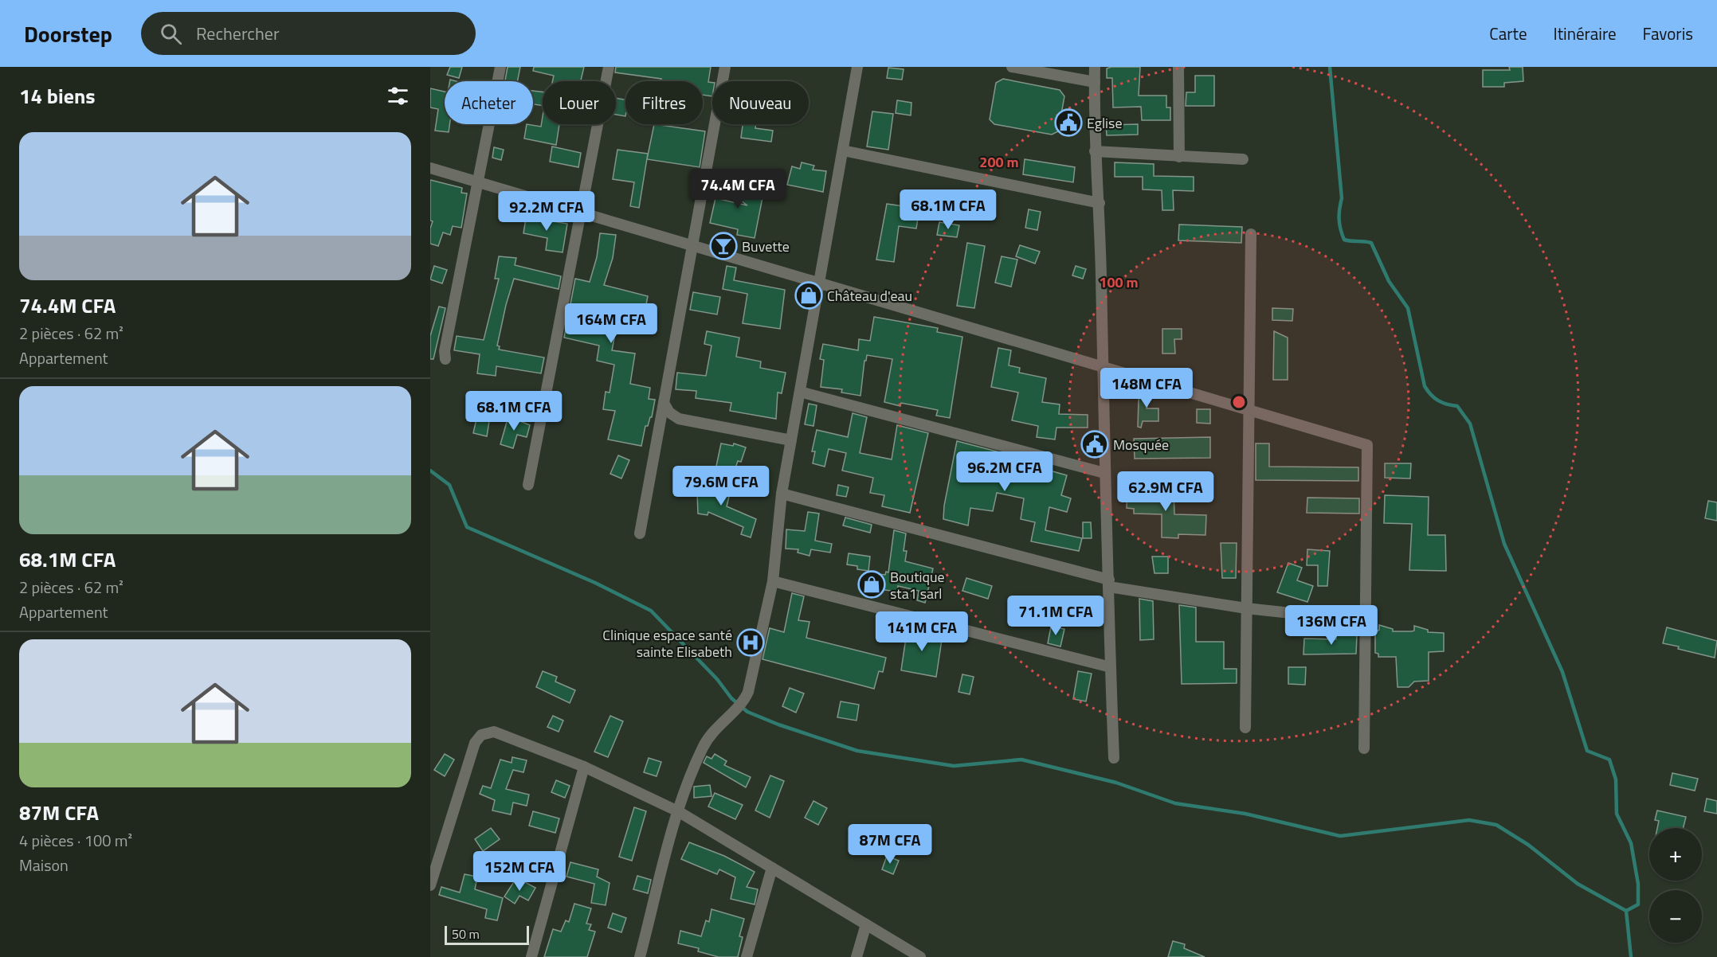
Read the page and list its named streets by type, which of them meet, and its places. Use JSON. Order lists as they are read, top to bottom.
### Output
{
  "places": {
    "public building": ["Eglise", "Mosquée"],
    "bar": ["Buvette"],
    "shop": ["Château d'eau", "Boutique sta1 sarl"],
    "hospital": ["Clinique espace santé sainte Elisabeth"]
  },
  "scale_bar": "50 m",
  "page": {
    "header": "Doorstep",
    "search": "Rechercher",
    "nav": ["Carte", "Itinéraire", "Favoris"],
    "heading": "14 biens",
    "chip": [
      "Acheter",
      "Louer",
      "Filtres",
      "Nouveau"
    ],
    "list": [
      {
        "name": "74.4M CFA",
        "note": "2 pièces · 62 m² · Appartement"
      },
      {
        "name": "68.1M CFA",
        "note": "2 pièces · 62 m² · Appartement"
      },
      {
        "name": "87M CFA",
        "note": "4 pièces · 100 m² · Maison"
      }
    ],
    "price": [
      "74.4M CFA",
      "68.1M CFA",
      "92.2M CFA",
      "164M CFA",
      "148M CFA",
      "68.1M CFA",
      "96.2M CFA",
      "79.6M CFA",
      "62.9M CFA",
      "71.1M CFA",
      "136M CFA",
      "141M CFA",
      "87M CFA",
      "152M CFA"
    ],
    "map_buttons": ["+", "−"],
    "scale": "50 m"
  },
  "rings": ["200 m", "100 m"]
}
